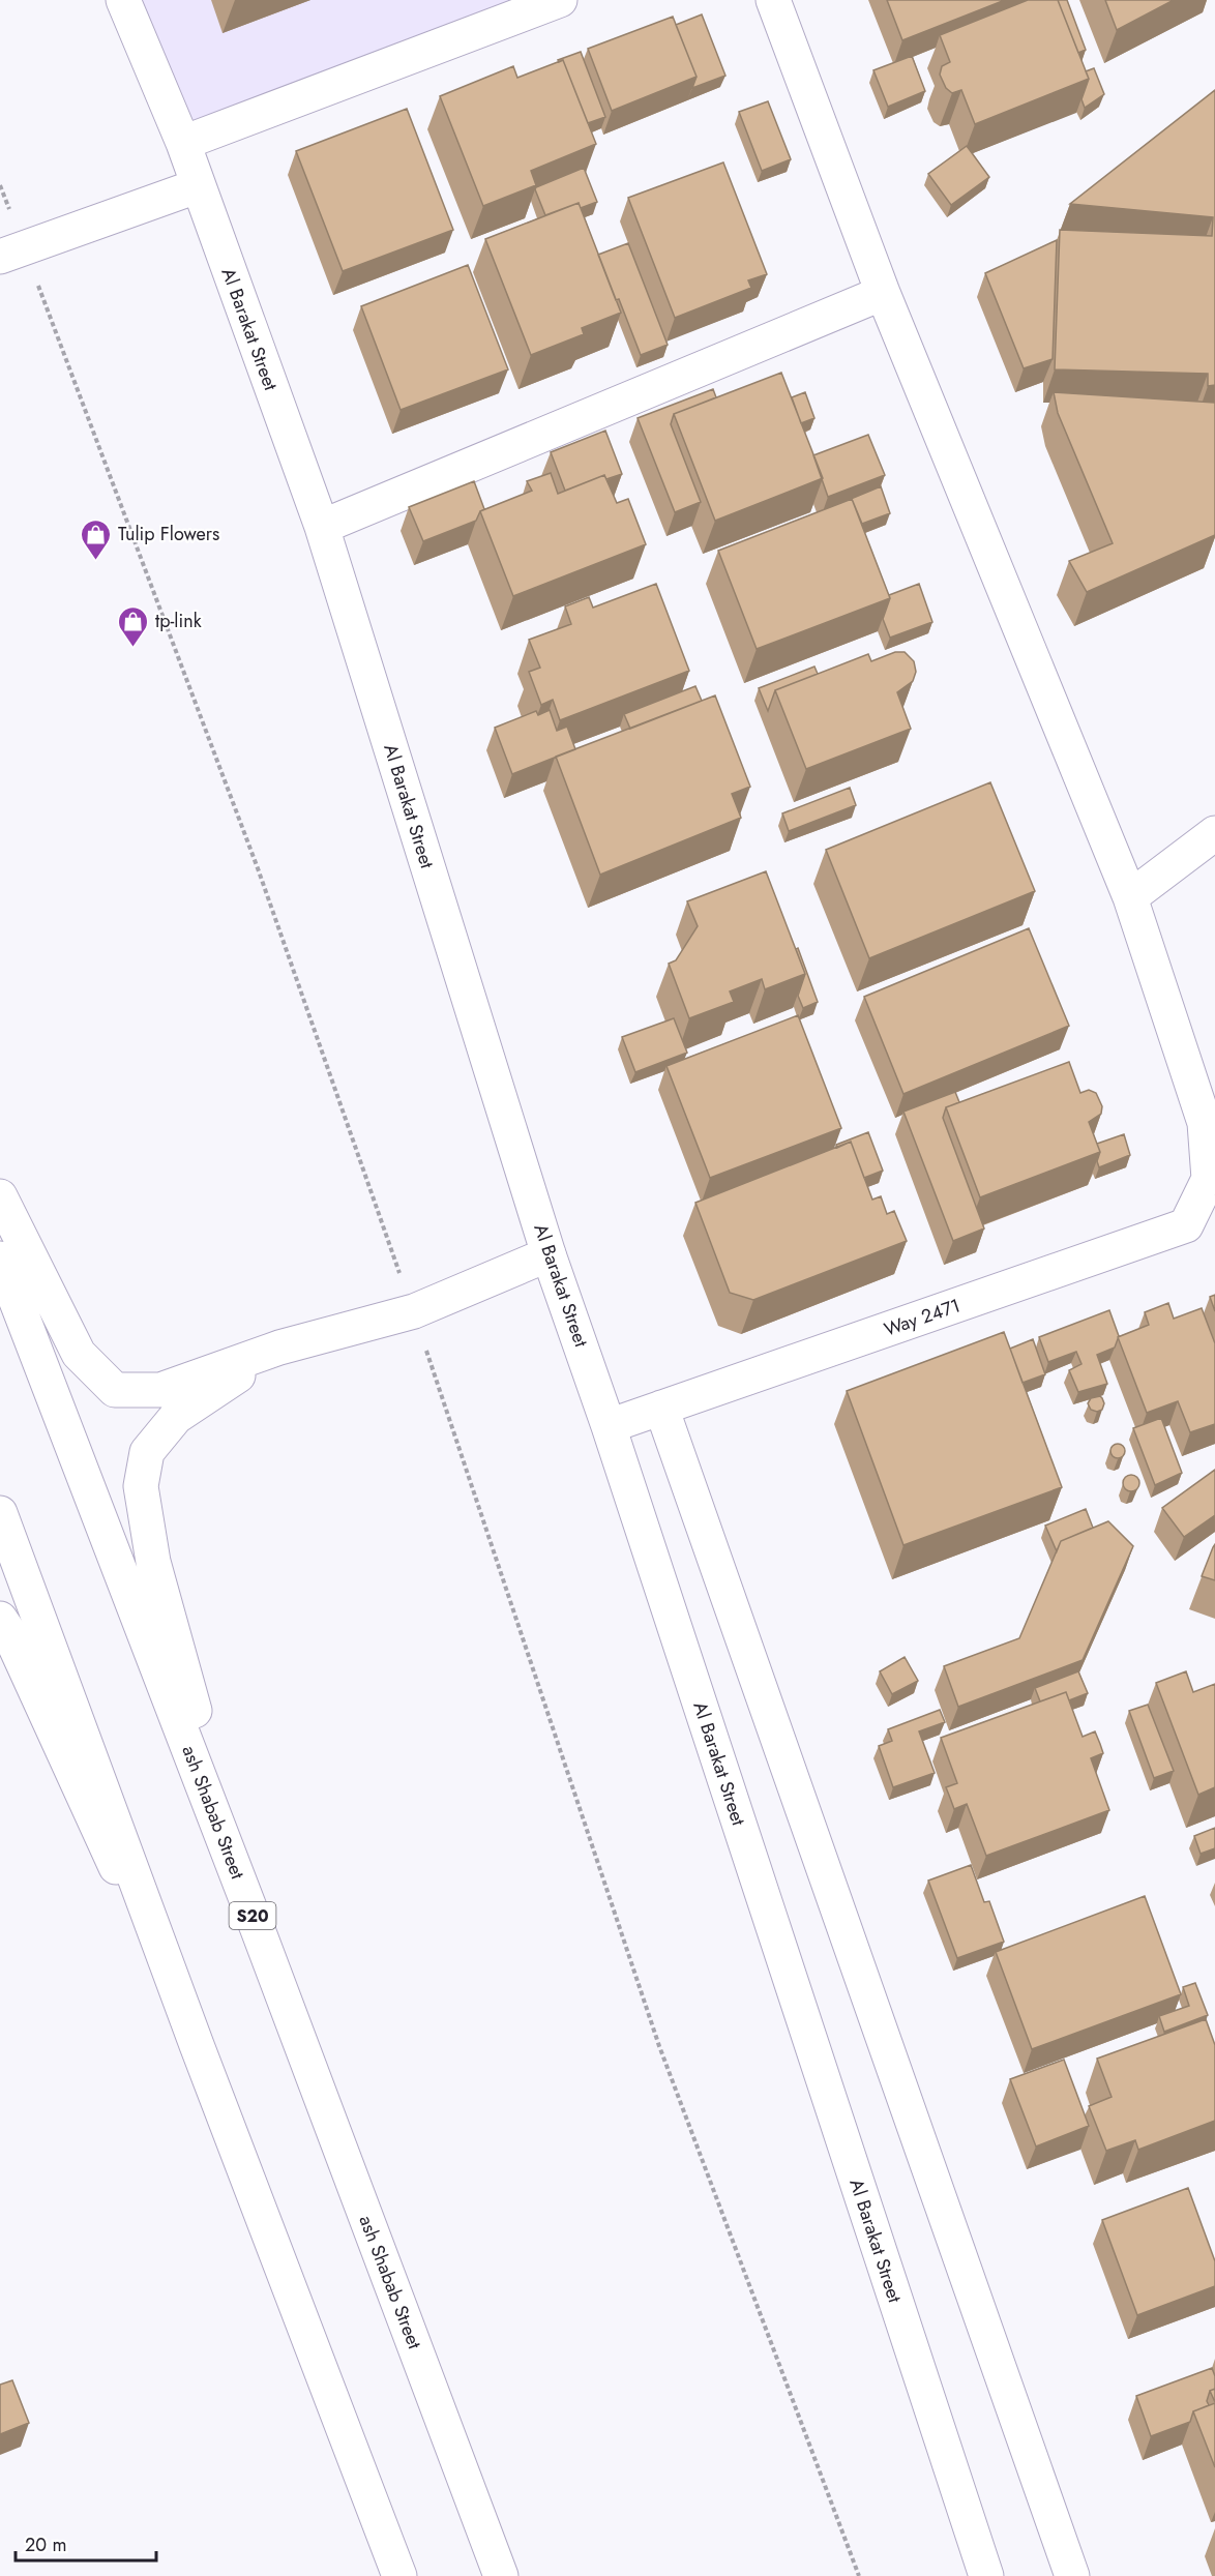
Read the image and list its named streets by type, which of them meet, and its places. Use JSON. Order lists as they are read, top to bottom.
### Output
{
  "streets": {
    "street": [
      "Al Barakat Street",
      "Way 2471",
      "ash Shabab Street",
      "S20"
    ]
  },
  "crossings": [
    ["Al Barakat Street", "Way 2471"]
  ],
  "places": {
    "shop": ["Tulip Flowers", "tp-link"]
  },
  "scale_bar": "20 m"
}
